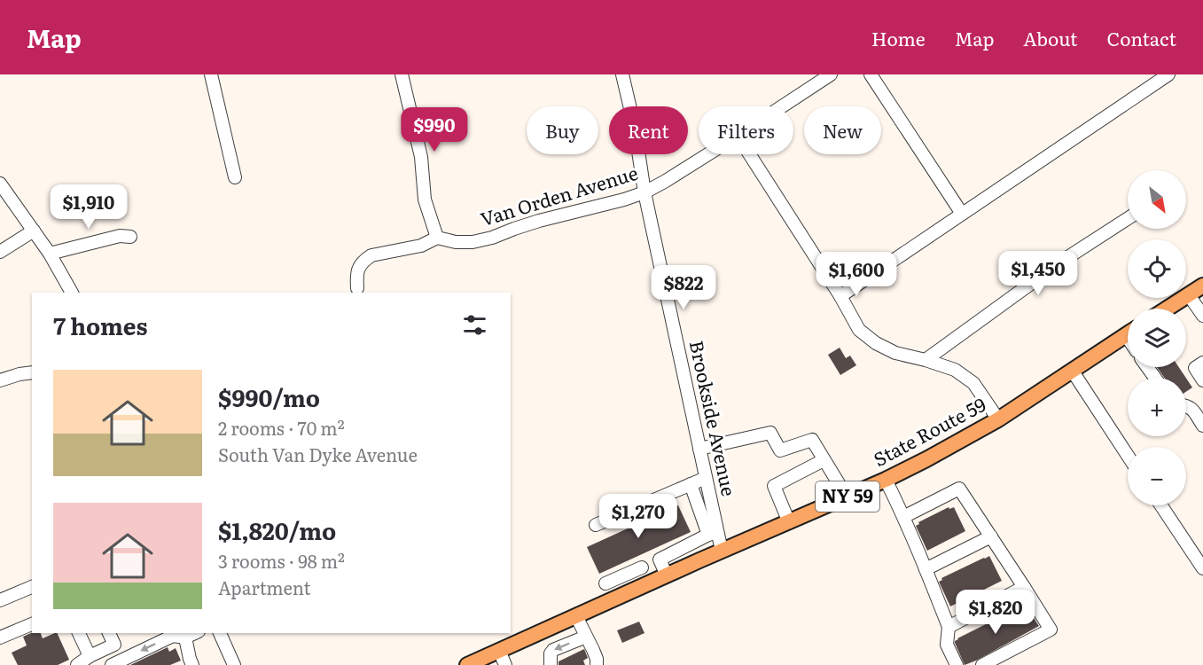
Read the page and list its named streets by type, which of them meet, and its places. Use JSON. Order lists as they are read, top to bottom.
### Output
{
  "streets": {
    "main road": ["State Route 59", "NY 59"],
    "street": ["Van Orden Avenue", "Brookside Avenue"]
  },
  "crossings": [
    ["Van Orden Avenue", "Brookside Avenue"],
    ["Brookside Avenue", "State Route 59"]
  ],
  "north": "bottom right",
  "page": {
    "header": "Map",
    "nav": [
      "Home",
      "Map",
      "About",
      "Contact"
    ],
    "chip": [
      "Buy",
      "Rent",
      "Filters",
      "New"
    ],
    "price": [
      "$990",
      "$1,910",
      "$1,450",
      "$1,600",
      "$822",
      "$1,270",
      "$1,820"
    ],
    "map_buttons": ["+", "−"],
    "heading": "7 homes",
    "list": [
      {
        "name": "$990/mo",
        "note": "2 rooms · 70 m² · South Van Dyke Avenue"
      },
      {
        "name": "$1,820/mo",
        "note": "3 rooms · 98 m² · Apartment"
      }
    ]
  }
}
